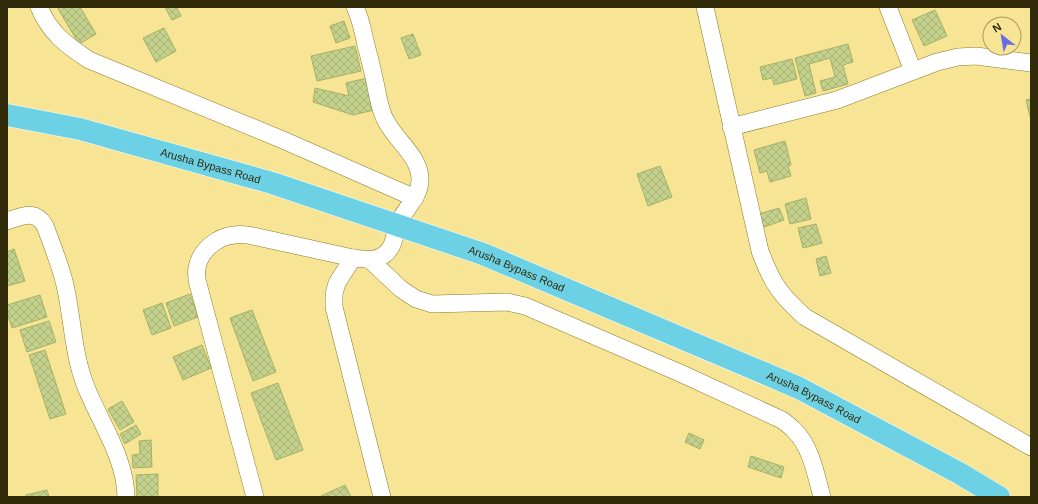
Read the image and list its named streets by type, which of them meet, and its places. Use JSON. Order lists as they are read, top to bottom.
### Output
{
  "streets": {
    "main road": ["Arusha Bypass Road"]
  },
  "north": "top left"
}
